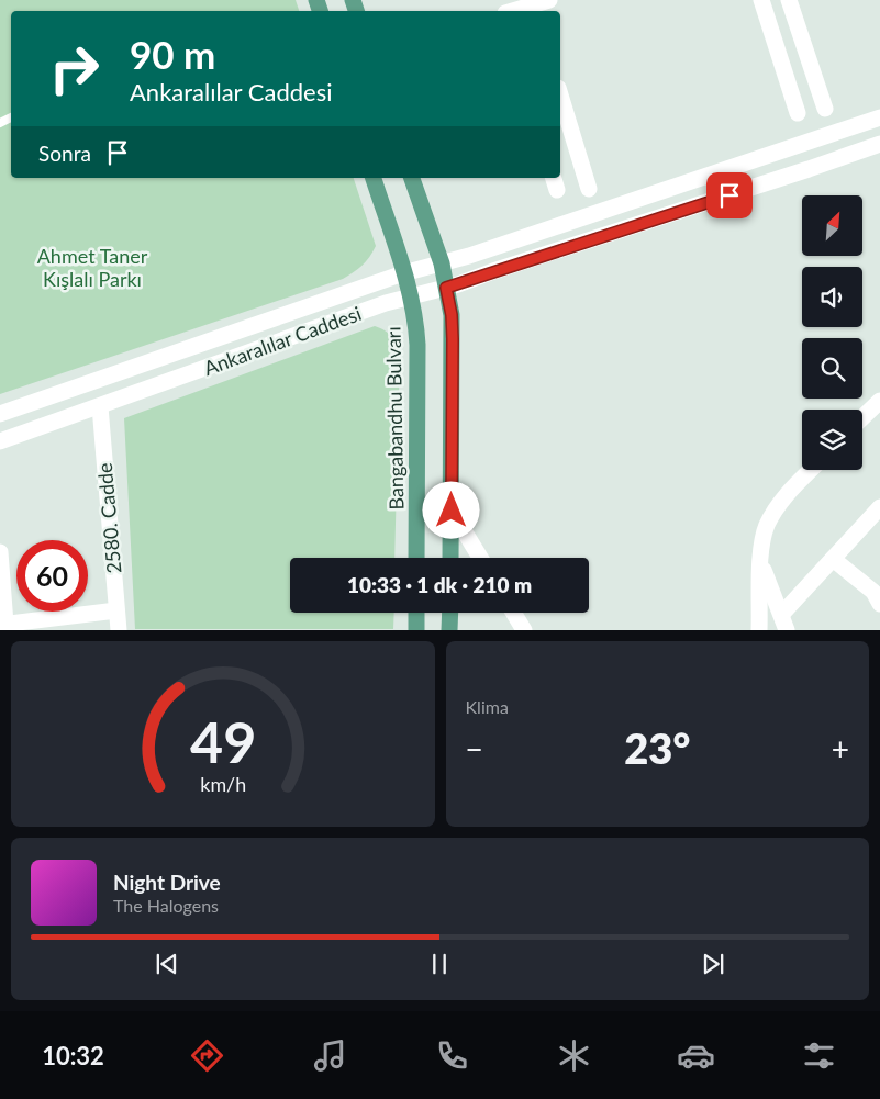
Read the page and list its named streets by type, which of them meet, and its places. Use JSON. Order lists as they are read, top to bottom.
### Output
{
  "streets": {
    "main road": ["Ankaralılar Caddesi", "Bangabandhu Bulvarı", "2580. Cadde"]
  },
  "crossings": [
    ["Ankaralılar Caddesi", "Bangabandhu Bulvarı"],
    ["Ankaralılar Caddesi", "2580. Cadde"]
  ],
  "parks": ["Ahmet Taner Kışlalı Parkı"],
  "north": "top right",
  "page": {
    "turn": ["90 m", "Ankaralılar Caddesi"],
    "then": "Sonra",
    "limit": "60",
    "trip": "10:33 · 1 dk · 210 m",
    "tile": "Klima",
    "heat": ["−", "23°", "+"],
    "song": ["Night Drive", "The Halogens"],
    "tabs": "10:32",
    "gauge": ["49", "km/h"]
  }
}
